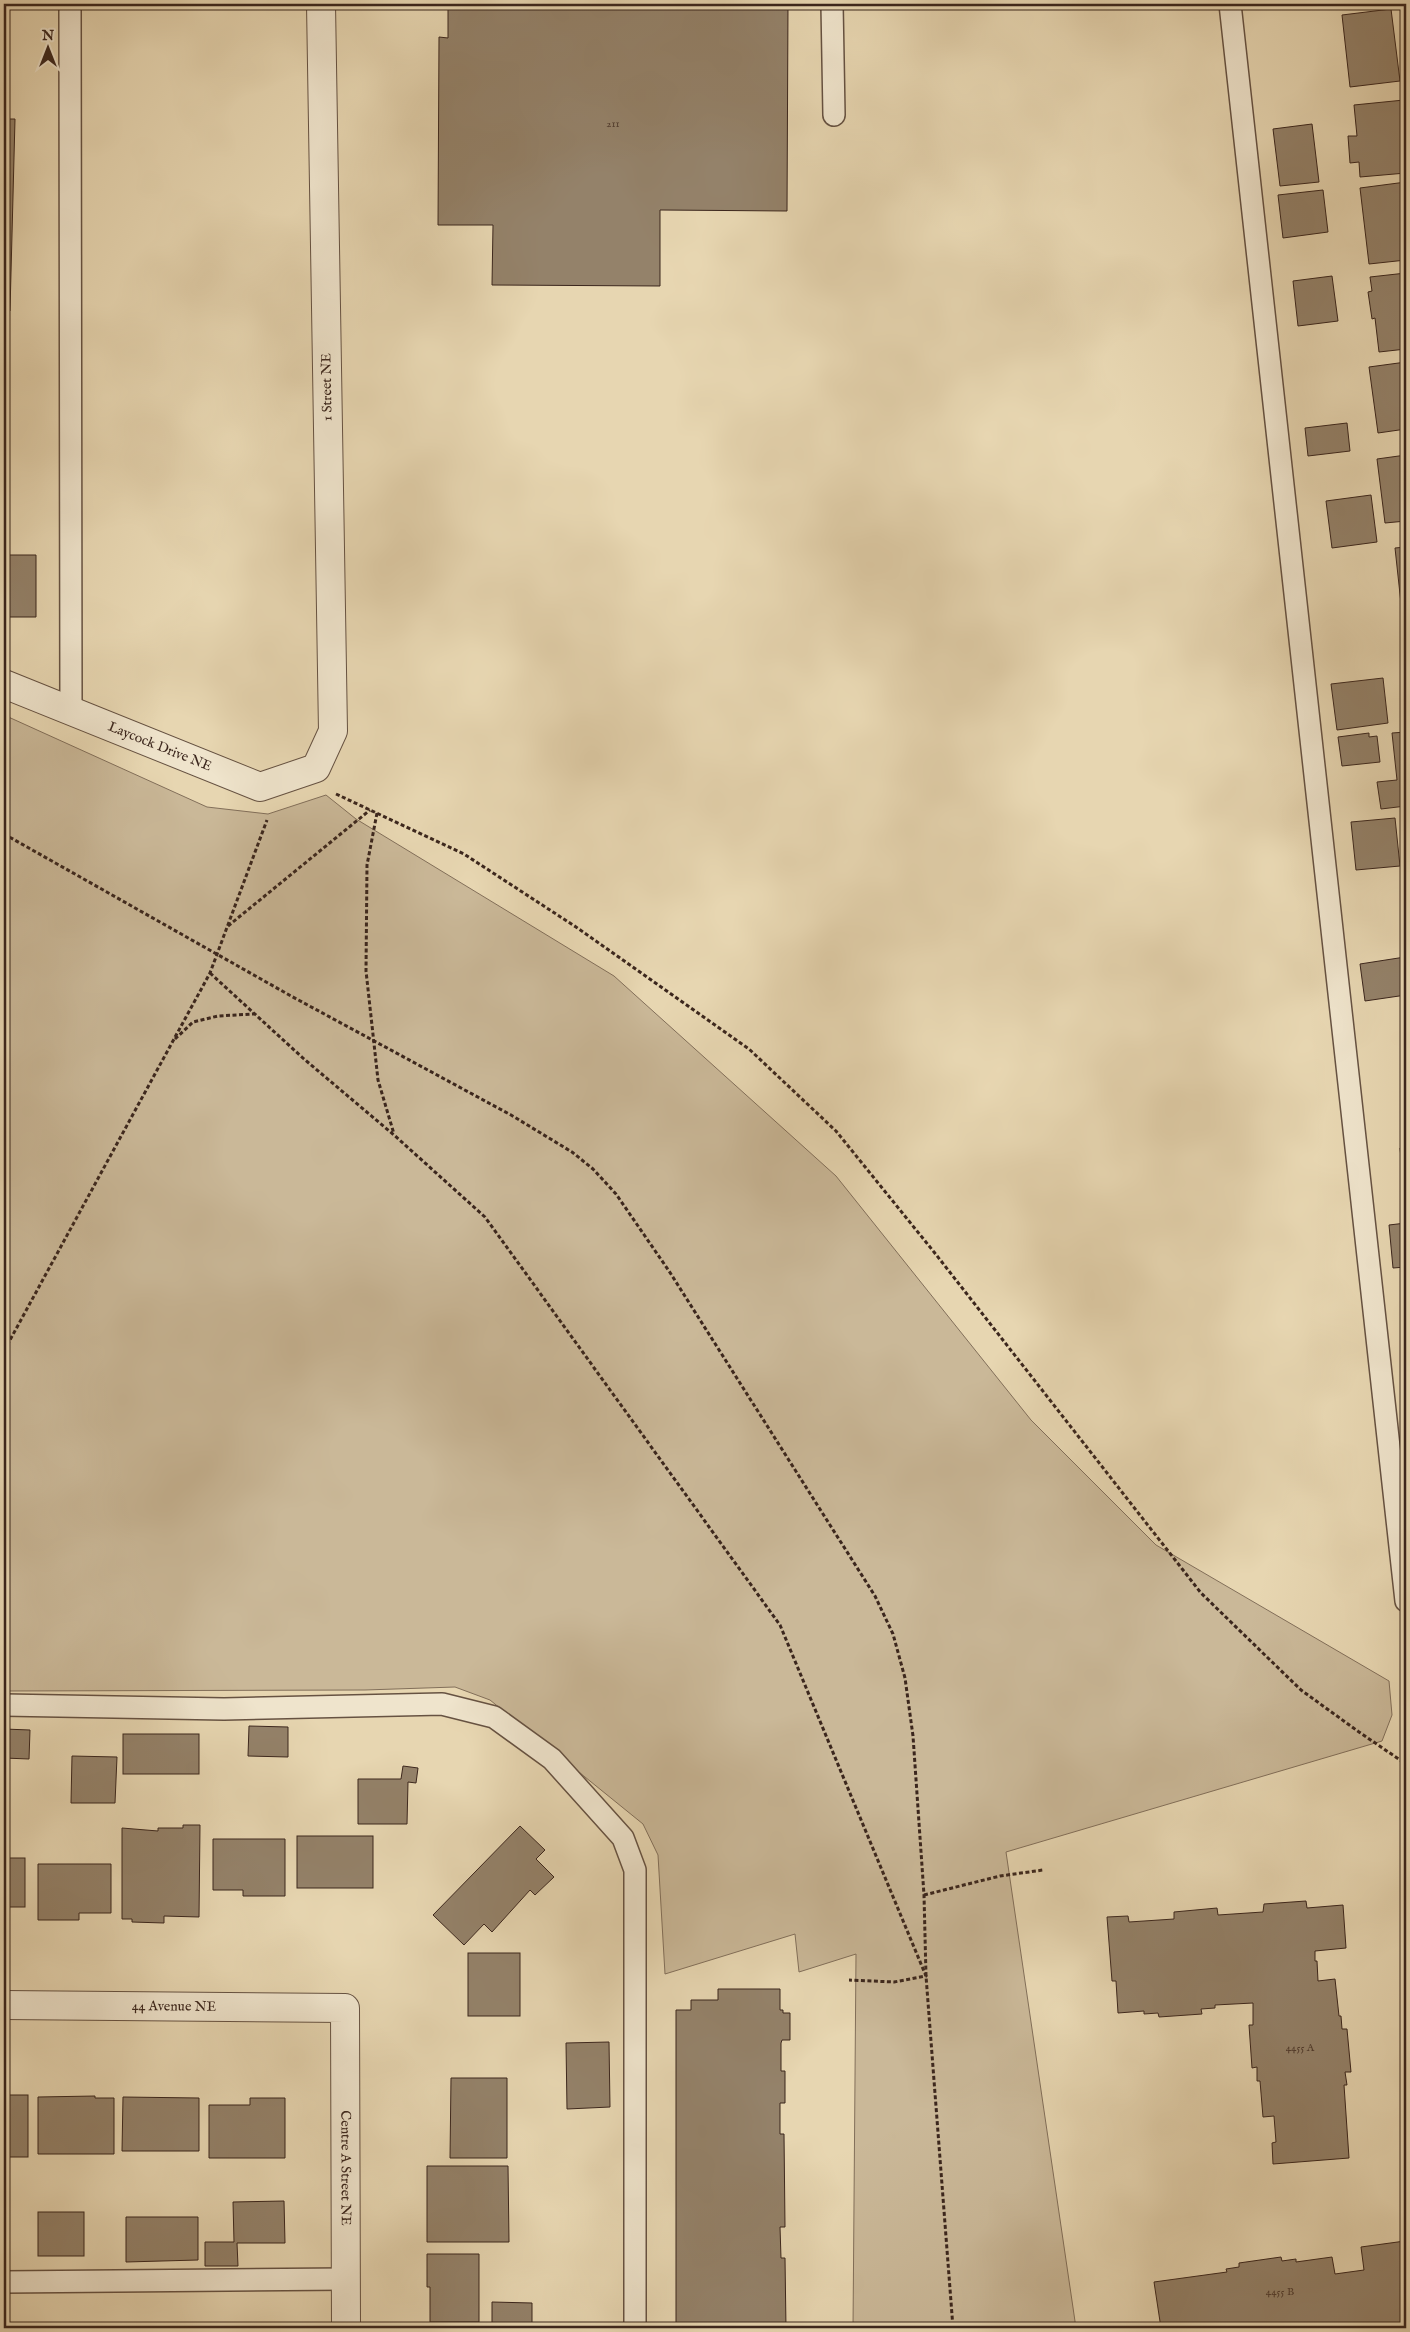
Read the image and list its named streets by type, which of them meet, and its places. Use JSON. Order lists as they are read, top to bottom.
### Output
{
  "streets": {
    "street": [
      "1 Street NE",
      "Laycock Drive NE",
      "44 Avenue NE",
      "Centre A Street NE"
    ]
  },
  "crossings": [
    ["1 Street NE", "Laycock Drive NE"],
    ["44 Avenue NE", "Centre A Street NE"]
  ],
  "house_numbers": ["211", "4455 A", "4455 B"],
  "north": "top"
}
